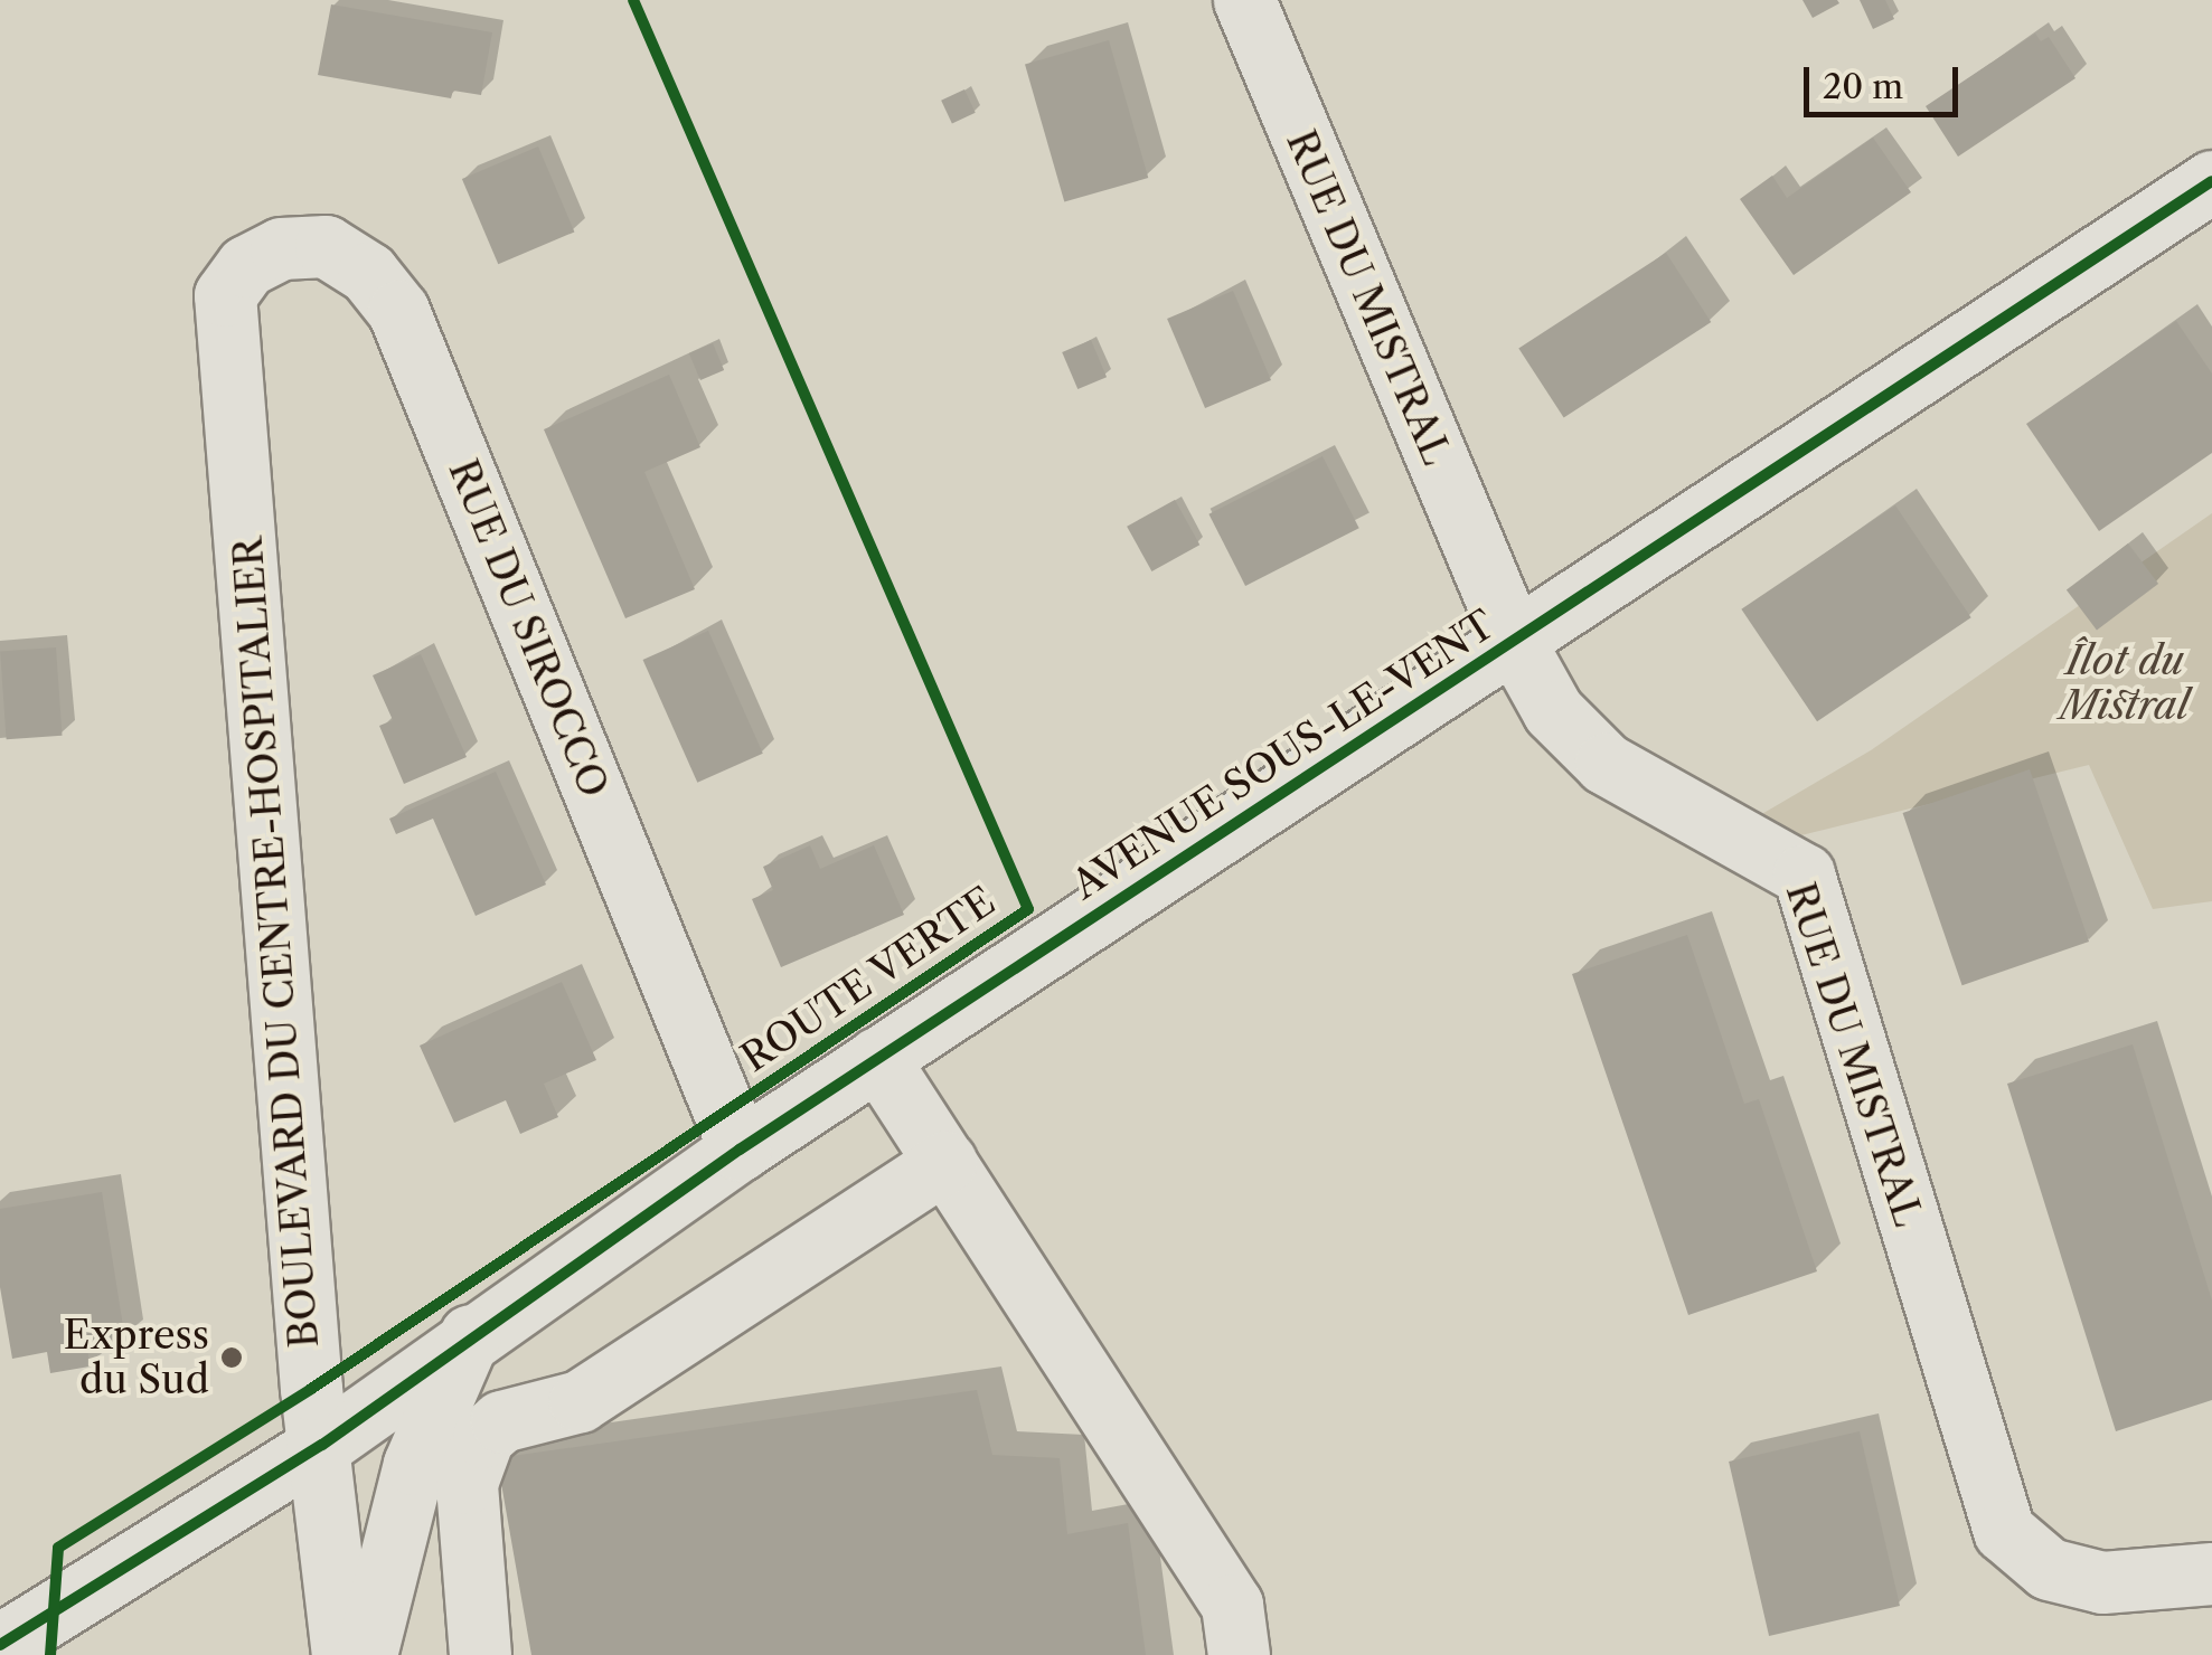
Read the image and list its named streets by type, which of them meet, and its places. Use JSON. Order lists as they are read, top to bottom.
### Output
{
  "streets": {
    "street": [
      "RUE DU MISTRAL",
      "RUE DU SIROCCO",
      "AVENUE SOUS-LE-VENT",
      "BOULEVARD DU CENTRE-HOSPITALIER"
    ],
    "cycle path": ["ROUTE VERTE"]
  },
  "crossings": [
    ["RUE DU MISTRAL", "AVENUE SOUS-LE-VENT"],
    ["RUE DU SIROCCO", "AVENUE SOUS-LE-VENT"],
    ["RUE DU SIROCCO", "BOULEVARD DU CENTRE-HOSPITALIER"],
    ["AVENUE SOUS-LE-VENT", "BOULEVARD DU CENTRE-HOSPITALIER"]
  ],
  "parks": ["Îlot du Mistral"],
  "places": ["Express du Sud"],
  "scale_bar": "20 m"
}
